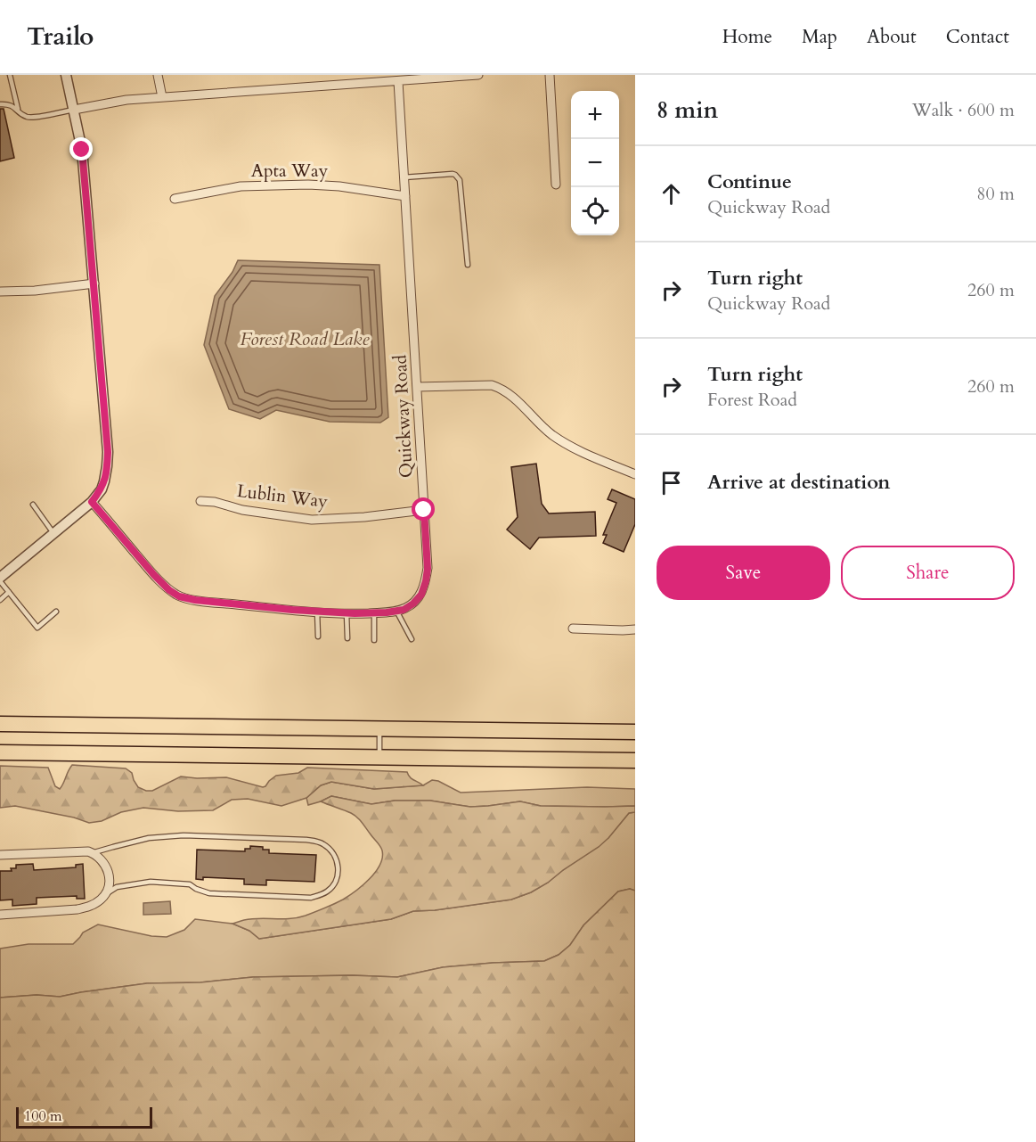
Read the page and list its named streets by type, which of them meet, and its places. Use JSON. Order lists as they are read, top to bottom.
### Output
{
  "streets": {
    "street": ["Apta Way", "Quickway Road", "Lublin Way"]
  },
  "crossings": [
    ["Apta Way", "Quickway Road"],
    ["Quickway Road", "Lublin Way"]
  ],
  "water": ["Forest Road Lake"],
  "scale_bar": "100 m",
  "page": {
    "header": "Trailo",
    "nav": [
      "Home",
      "Map",
      "About",
      "Contact"
    ],
    "heading": ["8 min", "Walk · 600 m"],
    "map_buttons": ["+", "−"],
    "list": [
      ["Continue", "Quickway Road", "80 m"],
      ["Turn right", "Quickway Road", "260 m"],
      ["Turn right", "Forest Road", "260 m"],
      "Arrive at destination"
    ],
    "buttons": ["Save", "Share"],
    "scale": "100 m"
  }
}
